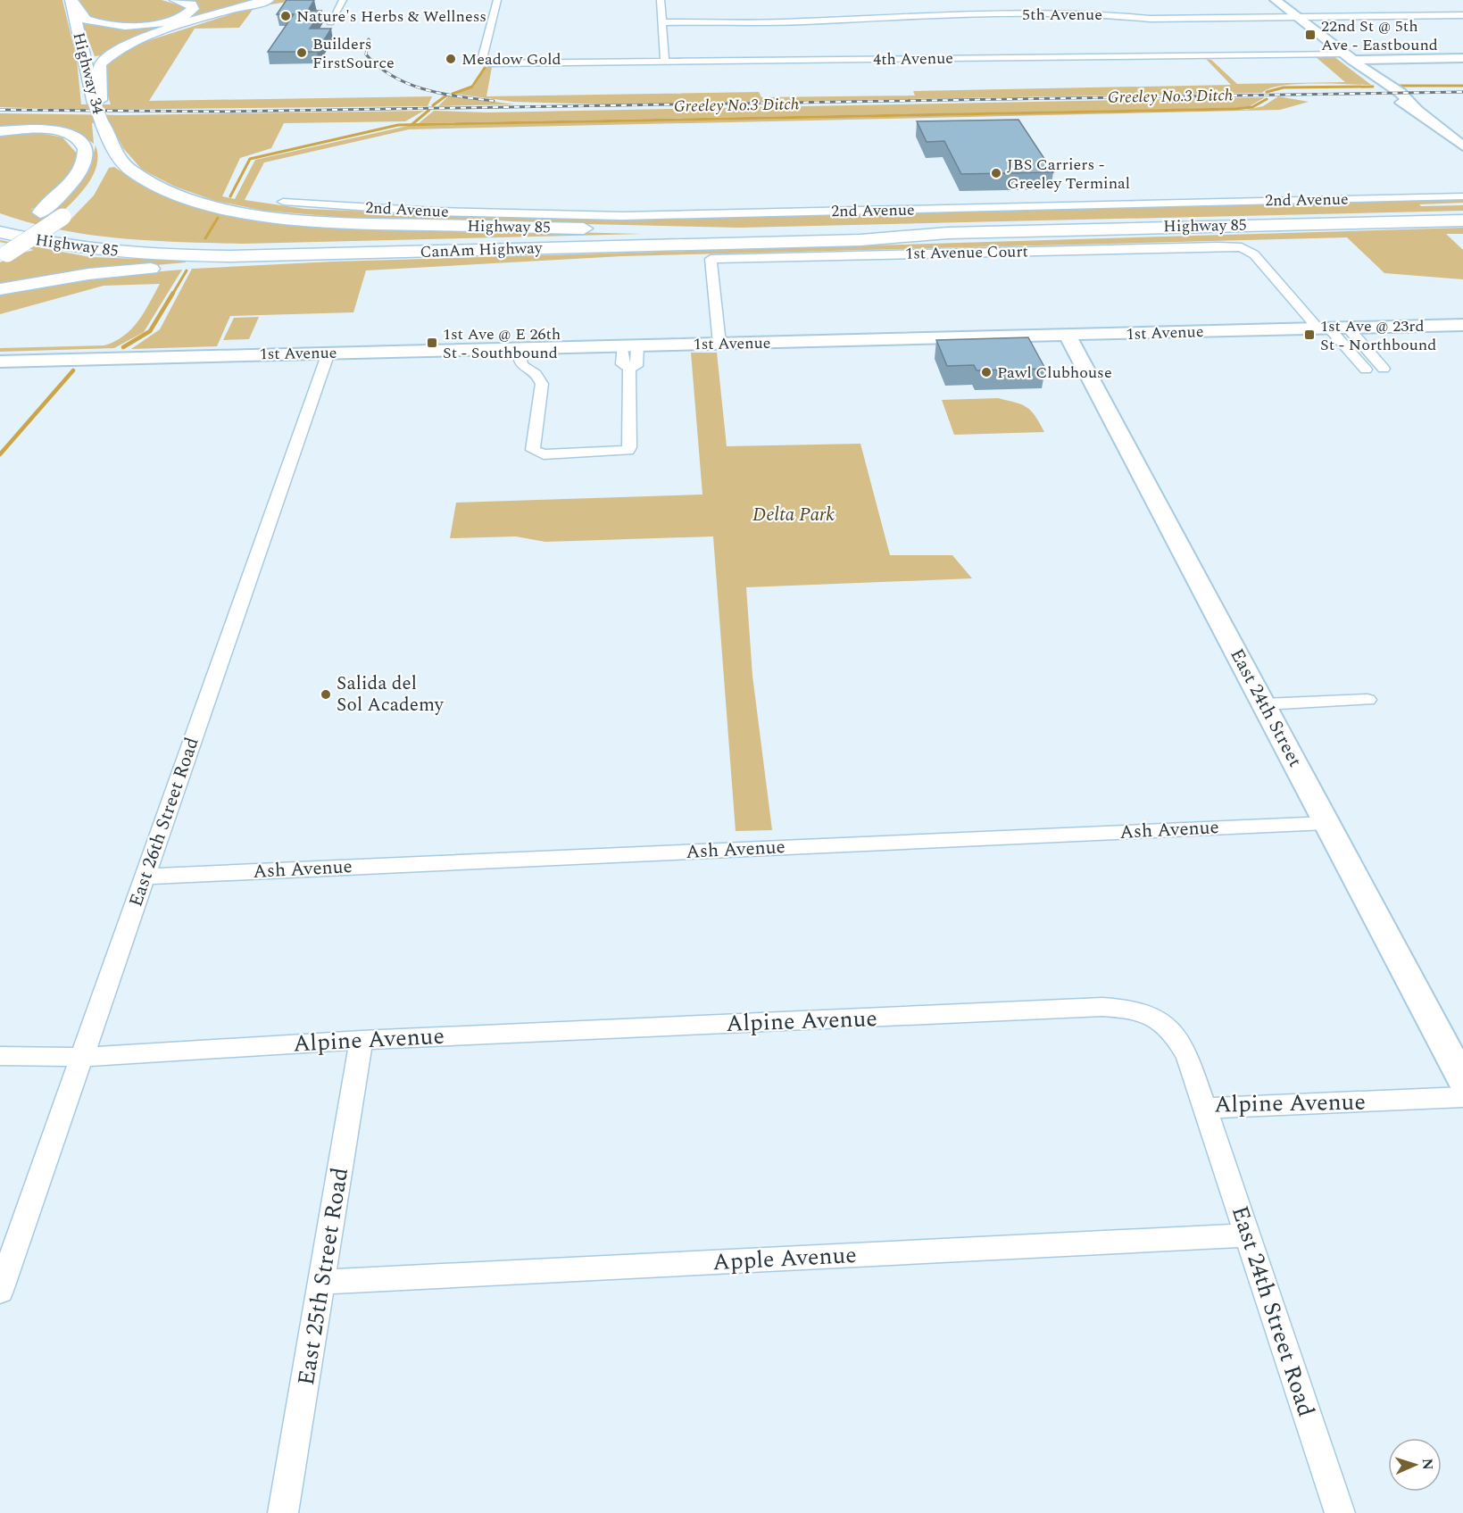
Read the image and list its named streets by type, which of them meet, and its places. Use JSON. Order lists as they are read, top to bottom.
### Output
{
  "streets": {
    "highway": ["Highway 34", "Highway 85", "CanAm Highway"],
    "street": [
      "5th Avenue",
      "4th Avenue",
      "2nd Avenue",
      "1st Avenue Court",
      "1st Avenue",
      "East 24th Street",
      "East 26th Street Road",
      "Ash Avenue",
      "Alpine Avenue",
      "Apple Avenue",
      "East 25th Street Road",
      "East 24th Street Road"
    ]
  },
  "crossings": [
    ["Highway 34", "Highway 85"],
    ["Highway 85", "CanAm Highway"],
    ["1st Avenue Court", "1st Avenue"],
    ["1st Avenue", "East 24th Street"],
    ["1st Avenue", "East 26th Street Road"],
    ["East 24th Street", "Ash Avenue"],
    ["East 26th Street Road", "Ash Avenue"],
    ["East 26th Street Road", "Alpine Avenue"],
    ["Alpine Avenue", "East 25th Street Road"],
    ["Alpine Avenue", "East 24th Street Road"],
    ["Apple Avenue", "East 25th Street Road"],
    ["Apple Avenue", "East 24th Street Road"]
  ],
  "water": ["Greeley No.3 Ditch"],
  "parks": ["Delta Park"],
  "places": {
    "other": [
      "Nature's Herbs & Wellness",
      "Builders FirstSource",
      "Meadow Gold",
      "JBS Carriers - Greeley Terminal",
      "Pawl Clubhouse",
      "Salida del Sol Academy"
    ],
    "transit": ["22nd St @ 5th Ave - Eastbound", "1st Ave @ 23rd St - Northbound", "1st Ave @ E 26th St - Southbound"]
  },
  "north": "right"
}
